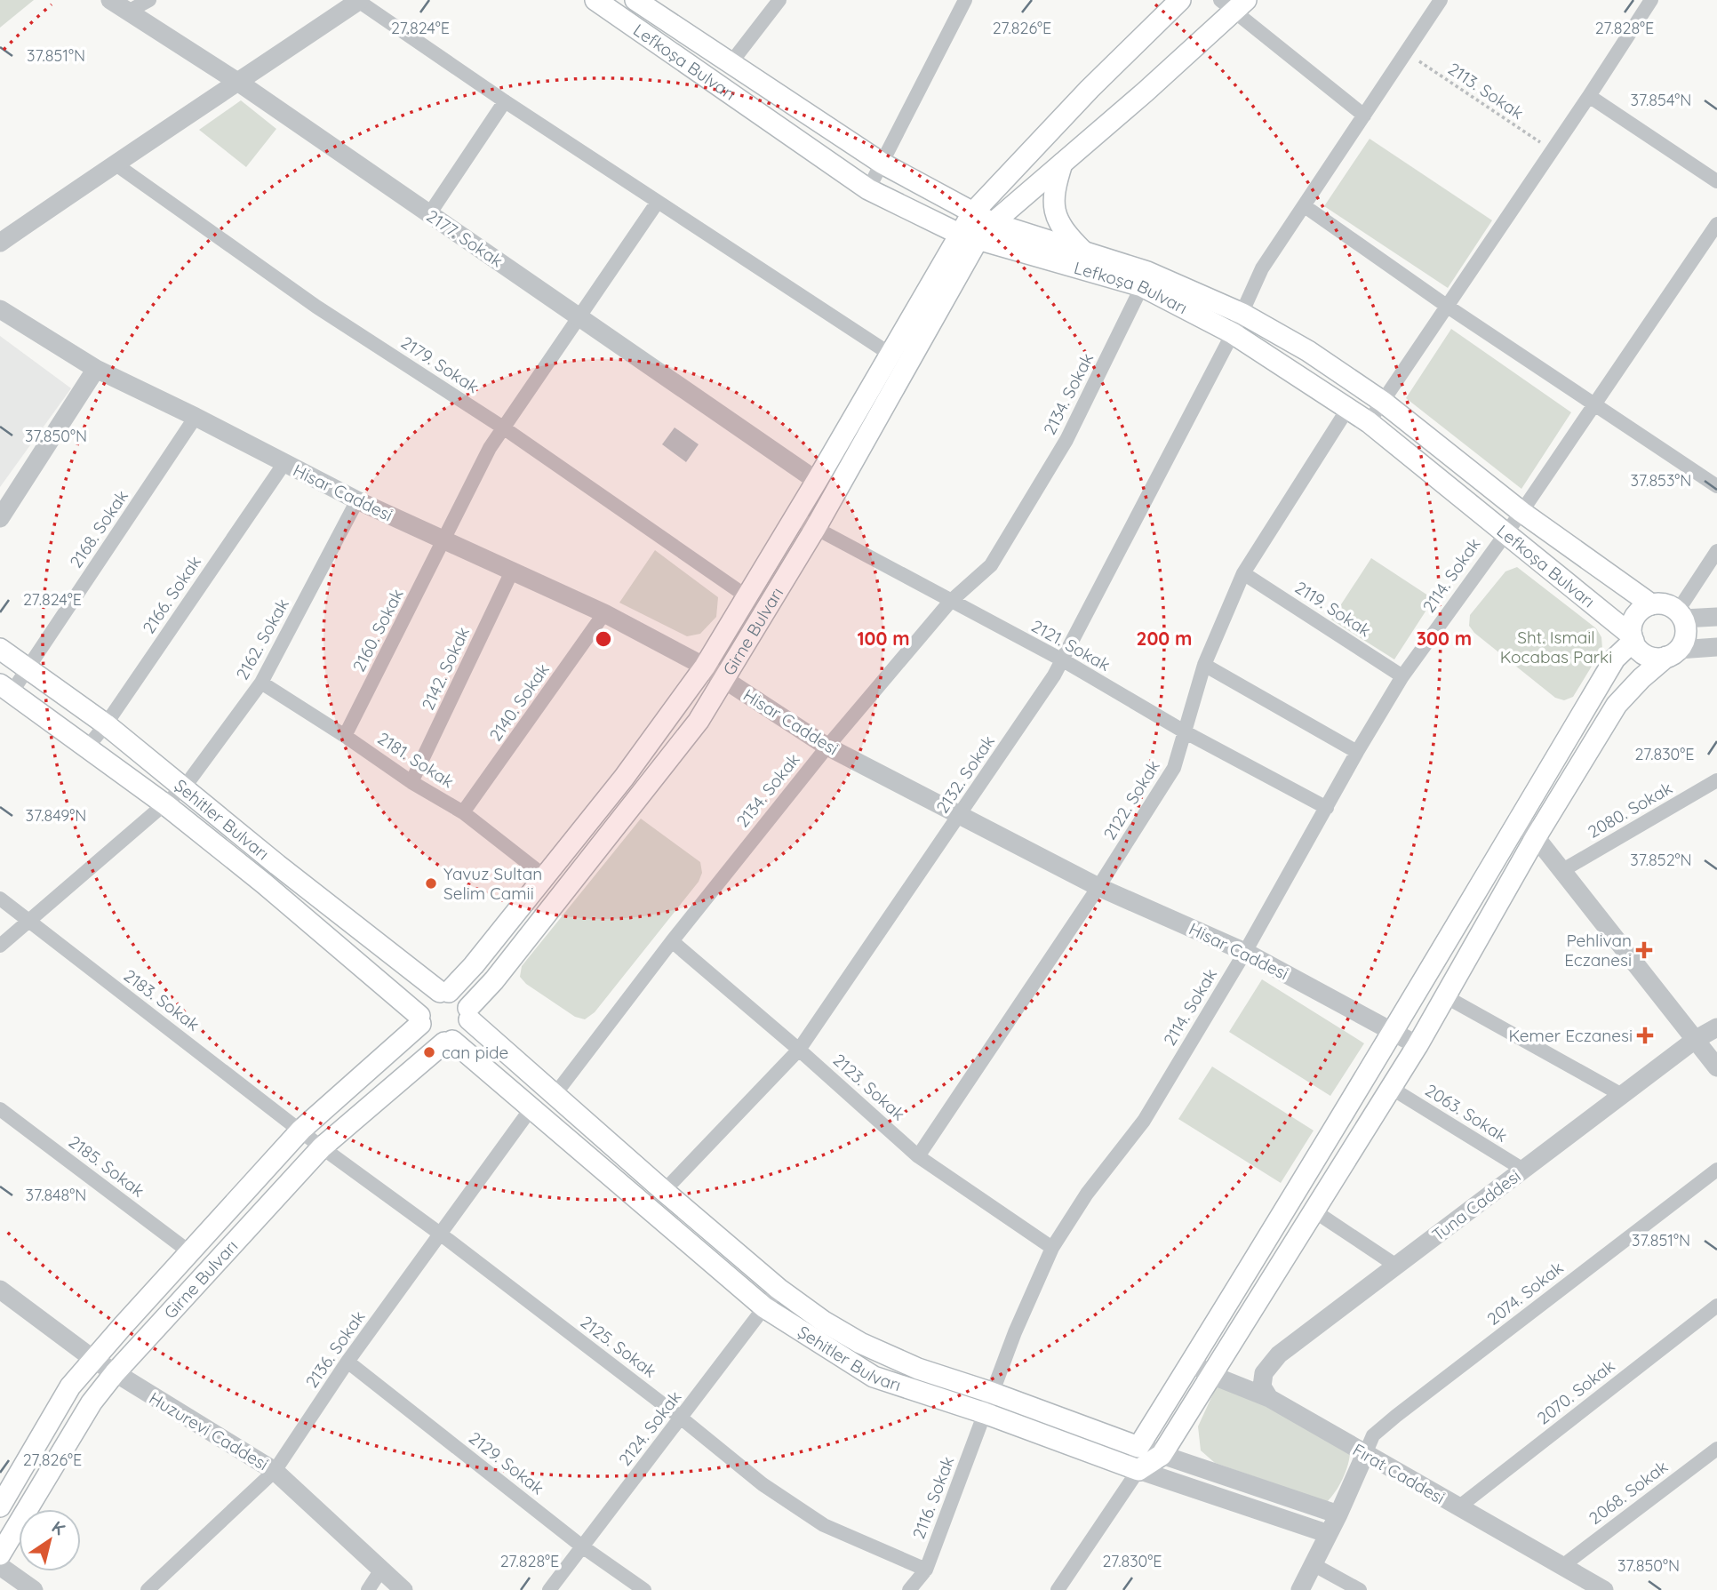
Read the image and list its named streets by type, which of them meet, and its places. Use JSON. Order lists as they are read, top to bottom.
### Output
{
  "streets": {
    "main road": ["Lefkoşa Bulvarı", "Girne Bulvarı", "Şehitler Bulvarı"],
    "street": [
      "2177. Sokak",
      "2179. Sokak",
      "2134. Sokak",
      "Hisar Caddesi",
      "2168. Sokak",
      "2114. Sokak",
      "2166. Sokak",
      "2119. Sokak",
      "2160. Sokak",
      "2162. Sokak",
      "2121. Sokak",
      "2142. Sokak",
      "2140. Sokak",
      "2181. Sokak",
      "2132. Sokak",
      "2122. Sokak",
      "2080. Sokak",
      "2183. Sokak",
      "2123. Sokak",
      "2063. Sokak",
      "2185. Sokak",
      "Tuna Caddesi",
      "2074. Sokak",
      "2125. Sokak",
      "2136. Sokak",
      "2070. Sokak",
      "2124. Sokak",
      "Huzurevi Caddesi",
      "2129. Sokak",
      "Fırat Caddesi",
      "2068. Sokak",
      "2116. Sokak"
    ],
    "path": ["2113. Sokak"]
  },
  "crossings": [
    ["Lefkoşa Bulvarı", "2134. Sokak"],
    ["Lefkoşa Bulvarı", "2114. Sokak"],
    ["Lefkoşa Bulvarı", "Girne Bulvarı"],
    ["Lefkoşa Bulvarı", "2132. Sokak"],
    ["Lefkoşa Bulvarı", "2122. Sokak"],
    ["2113. Sokak", "2132. Sokak"],
    ["2177. Sokak", "2160. Sokak"],
    ["2177. Sokak", "Girne Bulvarı"],
    ["2179. Sokak", "2160. Sokak"],
    ["2179. Sokak", "Girne Bulvarı"],
    ["2134. Sokak", "Hisar Caddesi"],
    ["2134. Sokak", "2121. Sokak"],
    ["2134. Sokak", "Şehitler Bulvarı"],
    ["2134. Sokak", "2123. Sokak"],
    ["Hisar Caddesi", "2168. Sokak"],
    ["Hisar Caddesi", "2114. Sokak"],
    ["Hisar Caddesi", "2166. Sokak"],
    ["Hisar Caddesi", "2160. Sokak"],
    ["Hisar Caddesi", "Girne Bulvarı"],
    ["Hisar Caddesi", "2162. Sokak"],
    ["Hisar Caddesi", "2142. Sokak"],
    ["Hisar Caddesi", "2140. Sokak"],
    ["Hisar Caddesi", "2132. Sokak"],
    ["Hisar Caddesi", "2122. Sokak"],
    ["2168. Sokak", "Şehitler Bulvarı"],
    ["2114. Sokak", "2119. Sokak"],
    ["2114. Sokak", "2121. Sokak"],
    ["2114. Sokak", "Şehitler Bulvarı"],
    ["2114. Sokak", "2123. Sokak"],
    ["2114. Sokak", "2116. Sokak"],
    ["2166. Sokak", "Şehitler Bulvarı"],
    ["2119. Sokak", "2122. Sokak"],
    ["2160. Sokak", "2181. Sokak"],
    ["Girne Bulvarı", "2121. Sokak"],
    ["Girne Bulvarı", "2181. Sokak"],
    ["Girne Bulvarı", "Şehitler Bulvarı"],
    ["Girne Bulvarı", "2183. Sokak"],
    ["Girne Bulvarı", "2185. Sokak"],
    ["Girne Bulvarı", "2125. Sokak"],
    ["Girne Bulvarı", "Huzurevi Caddesi"],
    ["2162. Sokak", "2181. Sokak"],
    ["2162. Sokak", "Şehitler Bulvarı"],
    ["2121. Sokak", "2132. Sokak"],
    ["2121. Sokak", "2122. Sokak"],
    ["2142. Sokak", "2181. Sokak"],
    ["2140. Sokak", "2181. Sokak"],
    ["2132. Sokak", "Şehitler Bulvarı"],
    ["2132. Sokak", "2123. Sokak"],
    ["2122. Sokak", "2123. Sokak"],
    ["Şehitler Bulvarı", "2136. Sokak"],
    ["Şehitler Bulvarı", "2124. Sokak"],
    ["Şehitler Bulvarı", "2116. Sokak"],
    ["2183. Sokak", "2125. Sokak"],
    ["2063. Sokak", "Tuna Caddesi"],
    ["Tuna Caddesi", "Fırat Caddesi"],
    ["2074. Sokak", "Fırat Caddesi"],
    ["2125. Sokak", "2136. Sokak"],
    ["2125. Sokak", "2124. Sokak"],
    ["2125. Sokak", "2116. Sokak"],
    ["2136. Sokak", "Huzurevi Caddesi"],
    ["2136. Sokak", "2129. Sokak"],
    ["2070. Sokak", "Fırat Caddesi"],
    ["2124. Sokak", "2129. Sokak"],
    ["Fırat Caddesi", "2068. Sokak"]
  ],
  "parks": ["Sht. Ismail Kocabas Parki"],
  "places": {
    "other": ["Yavuz Sultan Selim Camii", "can pide"],
    "health": ["Pehlivan Eczanesi", "Kemer Eczanesi"]
  },
  "north": "top right",
  "coordinates": [
    "27.824°E",
    "27.826°E",
    "27.828°E",
    "37.851°N",
    "37.854°N",
    "37.850°N",
    "37.853°N",
    "27.830°E",
    "37.849°N",
    "37.852°N",
    "37.848°N"
  ],
  "rings": ["100 m", "200 m", "300 m"]
}
